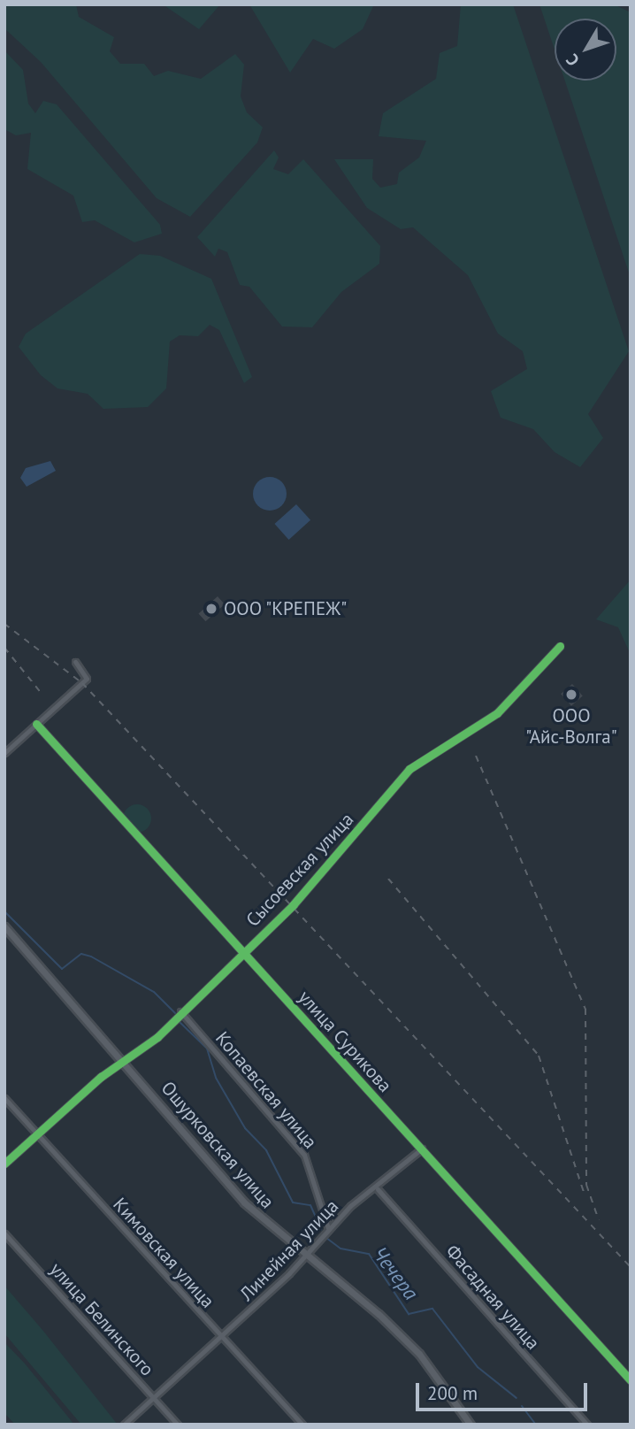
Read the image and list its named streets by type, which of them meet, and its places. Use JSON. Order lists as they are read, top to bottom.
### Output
{
  "streets": {
    "street": [
      "Сысоевская улица",
      "улица Сурикова",
      "Копаевская улица",
      "Ошурковская улица",
      "Линейная улица",
      "Кимовская улица",
      "Фасадная улица",
      "улица Белинского"
    ]
  },
  "crossings": [
    ["Сысоевская улица", "улица Сурикова"],
    ["Сысоевская улица", "Копаевская улица"],
    ["Сысоевская улица", "Ошурковская улица"],
    ["Сысоевская улица", "Кимовская улица"],
    ["улица Сурикова", "Линейная улица"],
    ["Копаевская улица", "Линейная улица"],
    ["Ошурковская улица", "Линейная улица"],
    ["Линейная улица", "Кимовская улица"],
    ["Линейная улица", "Фасадная улица"],
    ["Линейная улица", "улица Белинского"]
  ],
  "water": ["Чечера"],
  "places": ["ООО \"КРЕПЕЖ\"", "ООО \"Айс-Волга\""],
  "scale_bar": "200 m",
  "north": "bottom left"
}
